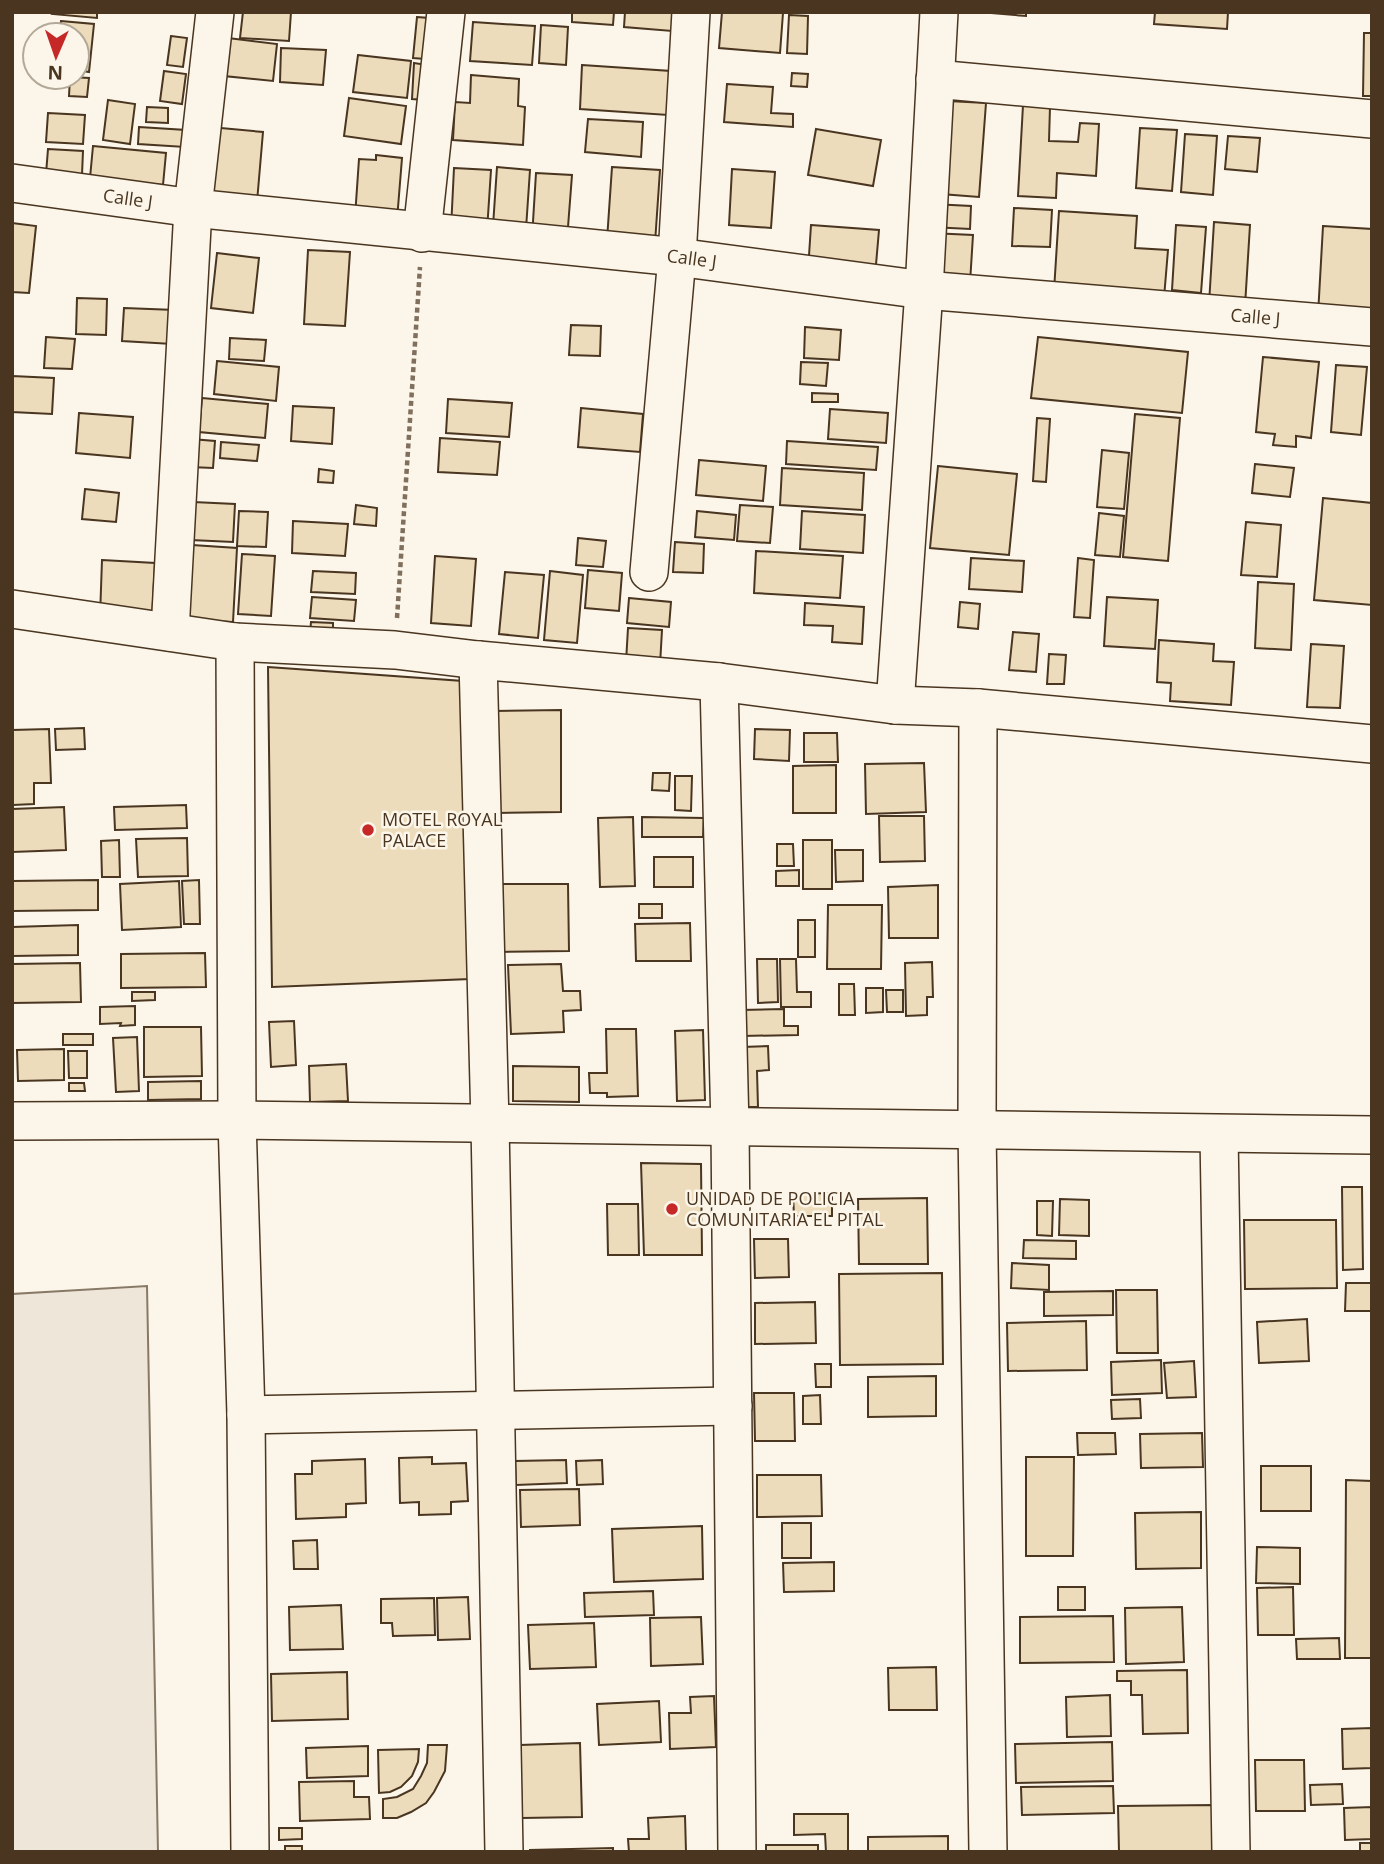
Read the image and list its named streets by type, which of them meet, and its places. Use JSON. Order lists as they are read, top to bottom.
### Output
{
  "streets": {
    "street": ["Calle J"]
  },
  "places": ["MOTEL ROYAL PALACE", "UNIDAD DE POLICIA COMUNITARIA EL PITAL"],
  "north": "bottom"
}
